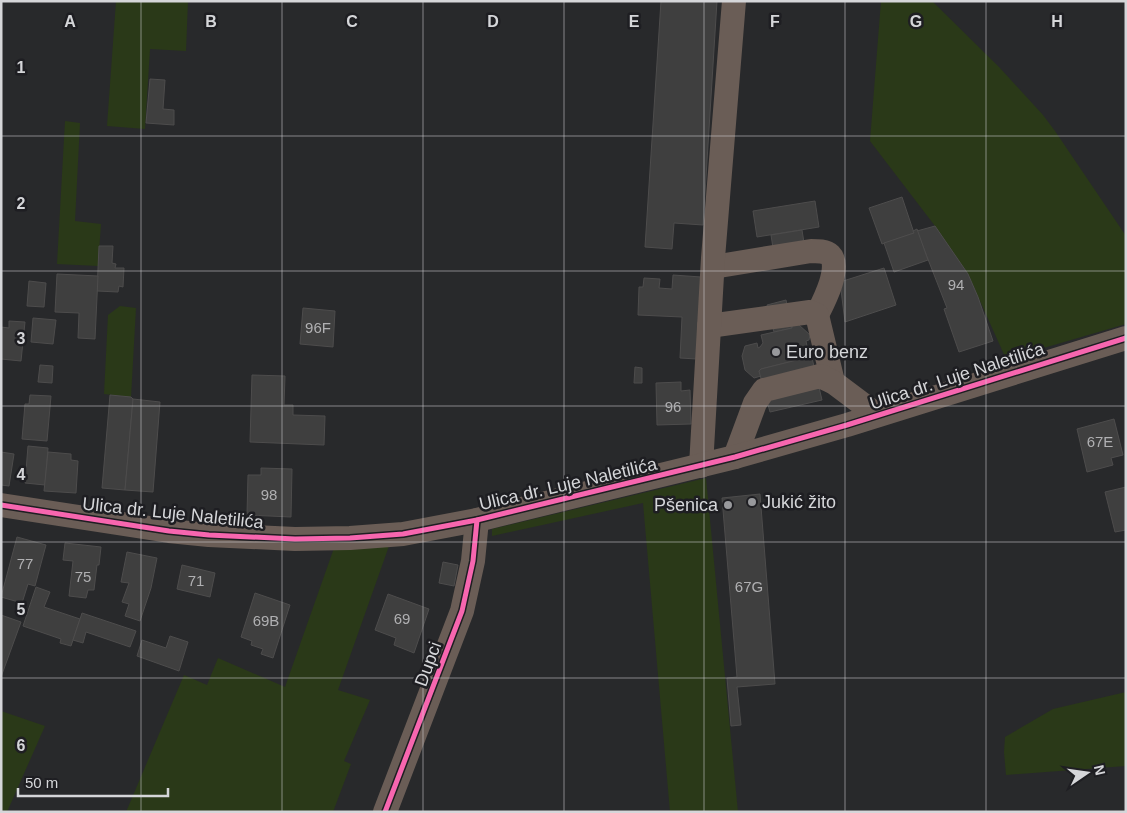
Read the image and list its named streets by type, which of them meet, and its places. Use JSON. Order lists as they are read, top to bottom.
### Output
{
  "streets": {
    "street": ["Ulica dr. Luje Naletilića", "Dupci"]
  },
  "crossings": [
    ["Ulica dr. Luje Naletilića", "Dupci"]
  ],
  "places": ["Euro benz", "Jukić žito", "Pšenica"],
  "house_numbers": [
    "94",
    "96F",
    "96",
    "67E",
    "98",
    "77",
    "75",
    "71",
    "67G",
    "69",
    "69B"
  ],
  "scale_bar": "50 m",
  "north": "right",
  "grid": {
    "columns": [
      "A",
      "B",
      "C",
      "D",
      "E",
      "F",
      "G",
      "H"
    ],
    "rows": [
      "1",
      "2",
      "3",
      "4",
      "5",
      "6"
    ]
  }
}
